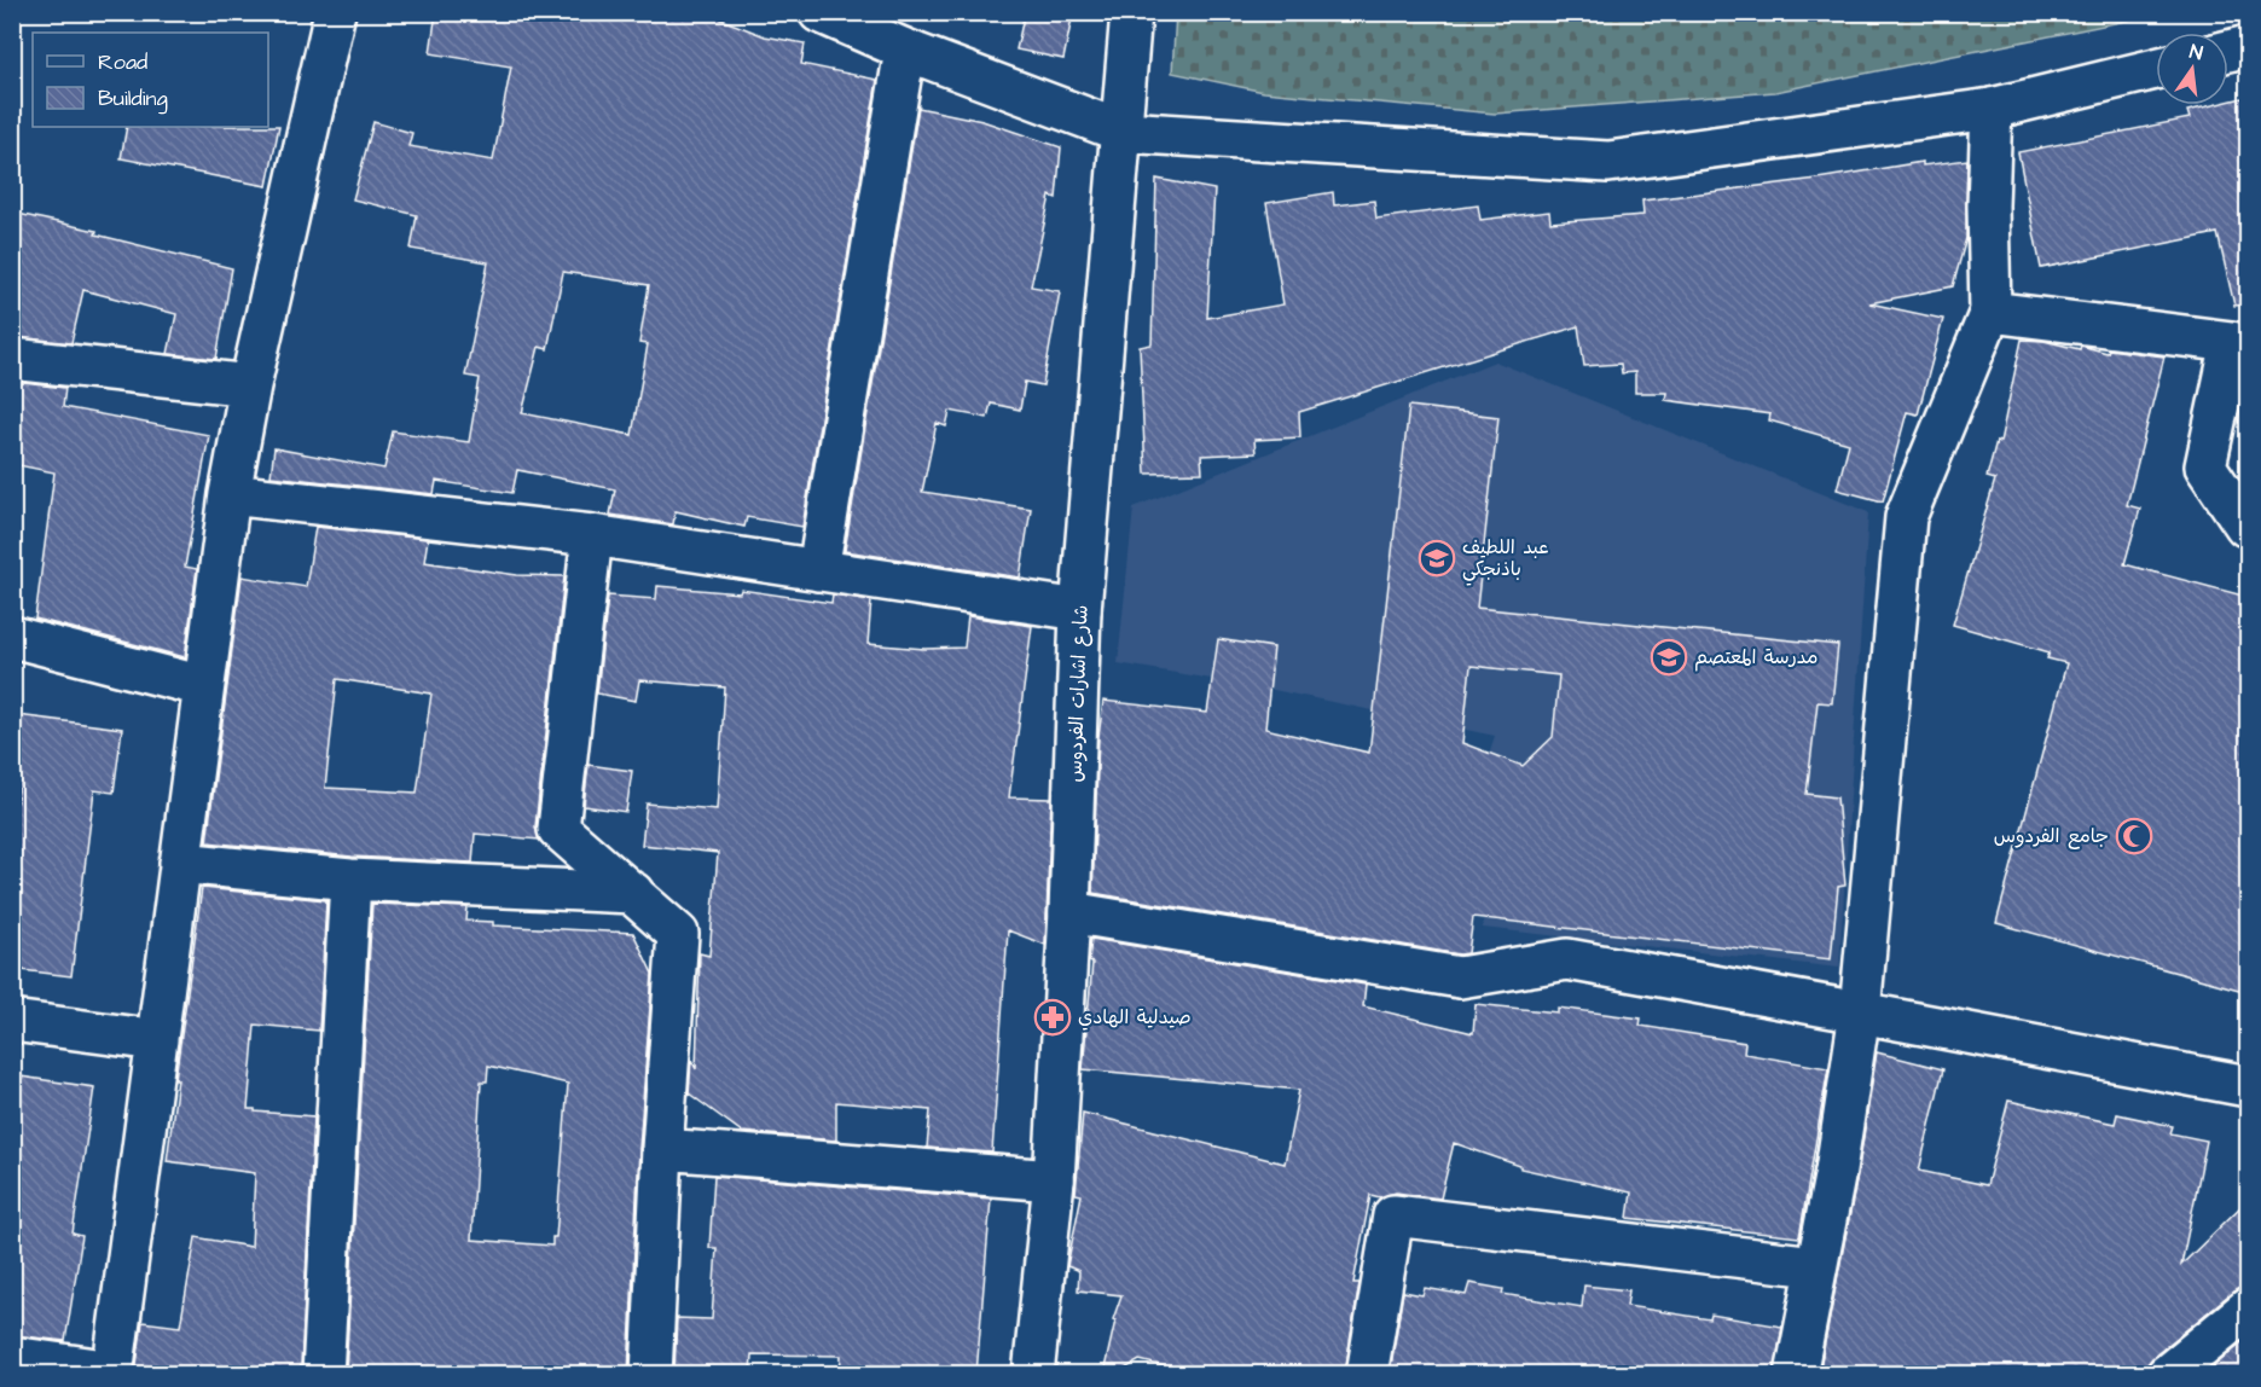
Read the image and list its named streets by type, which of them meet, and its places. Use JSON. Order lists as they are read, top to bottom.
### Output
{
  "streets": {
    "street": ["شارع اشارات الفردوس"]
  },
  "places": {
    "school or university": ["عبد اللطيف باذنجكي", "مدرسة المعتصم"],
    "mosque": ["جامع الفردوس"],
    "pharmacy": ["صيدلية الهادي"]
  },
  "legend": ["Road", "Building"],
  "north": "top"
}
